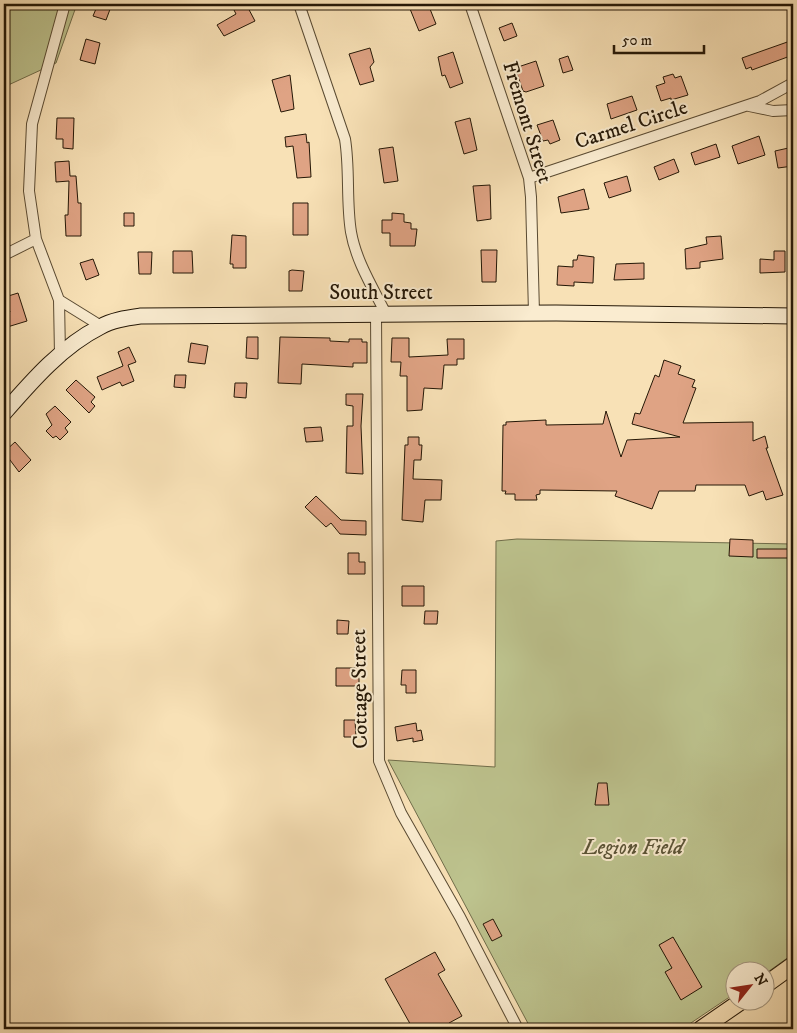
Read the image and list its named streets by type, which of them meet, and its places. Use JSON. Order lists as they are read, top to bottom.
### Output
{
  "streets": {
    "street": [
      "Fremont Street",
      "Carmel Circle",
      "South Street",
      "Cottage Street"
    ]
  },
  "crossings": [
    ["Fremont Street", "Carmel Circle"],
    ["Fremont Street", "South Street"],
    ["South Street", "Cottage Street"]
  ],
  "parks": ["Legion Field"],
  "scale_bar": "50 m",
  "north": "top right"
}
